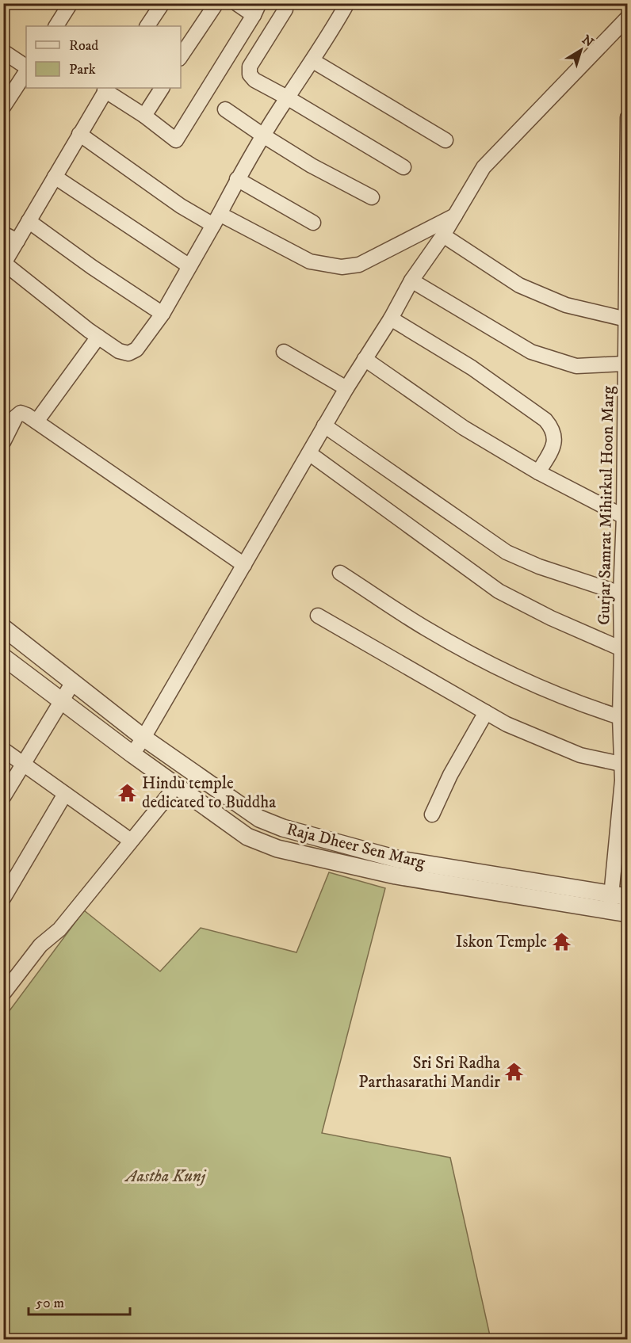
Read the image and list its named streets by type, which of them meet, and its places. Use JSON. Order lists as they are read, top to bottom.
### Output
{
  "streets": {
    "street": ["Gurjar Samrat Mihirkul Hoon Marg", "Raja Dheer Sen Marg"]
  },
  "crossings": [
    ["Gurjar Samrat Mihirkul Hoon Marg", "Raja Dheer Sen Marg"]
  ],
  "parks": ["Aastha Kunj"],
  "places": {
    "temple": ["Hindu temple dedicated to Buddha", "Iskon Temple", "Sri Sri Radha Parthasarathi Mandir"]
  },
  "legend": ["Road", "Park"],
  "scale_bar": "50 m",
  "north": "top right"
}
